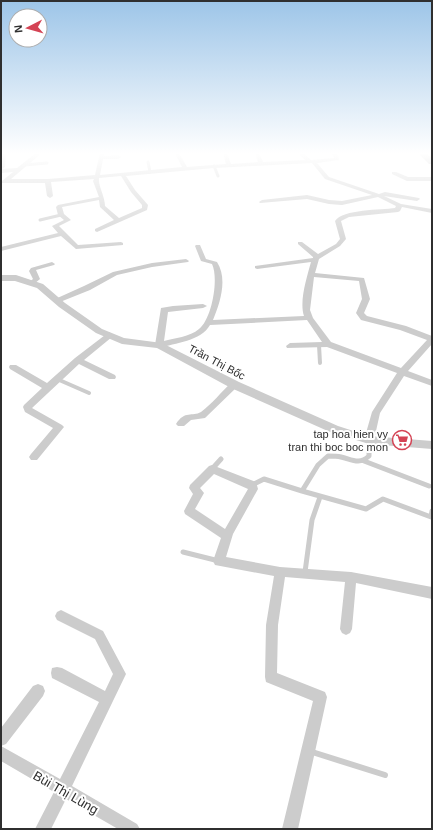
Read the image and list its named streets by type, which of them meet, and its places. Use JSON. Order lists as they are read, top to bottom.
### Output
{
  "streets": {
    "street": ["Trần Thị Bốc", "Bùi Thị Lùng"]
  },
  "places": {
    "supermarket": ["tap hoa hien vy tran thi boc boc mon"]
  },
  "north": "left"
}
